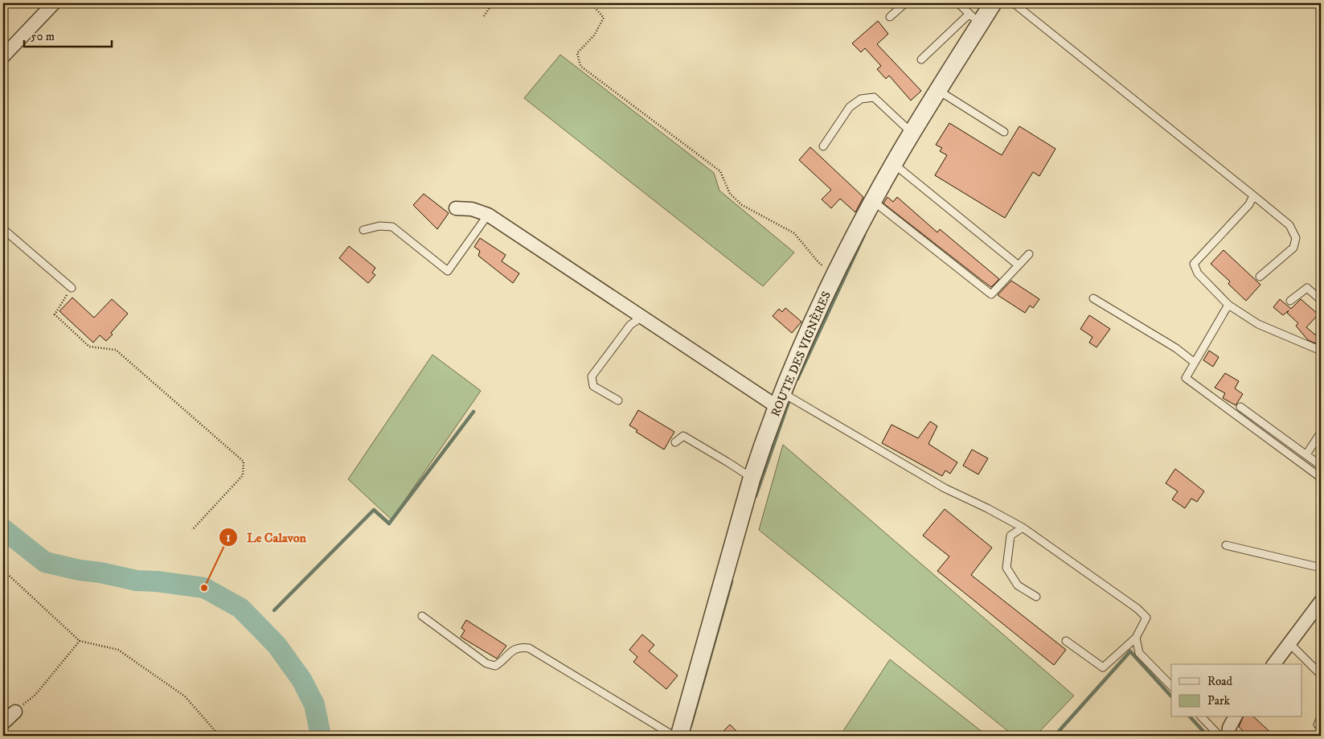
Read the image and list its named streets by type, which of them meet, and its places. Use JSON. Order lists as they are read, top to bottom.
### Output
{
  "streets": {
    "street": ["ROUTE DES VIGNÈRES"]
  },
  "places": ["Le Calavon"],
  "legend": ["Road", "Park"],
  "scale_bar": "50 m"
}
